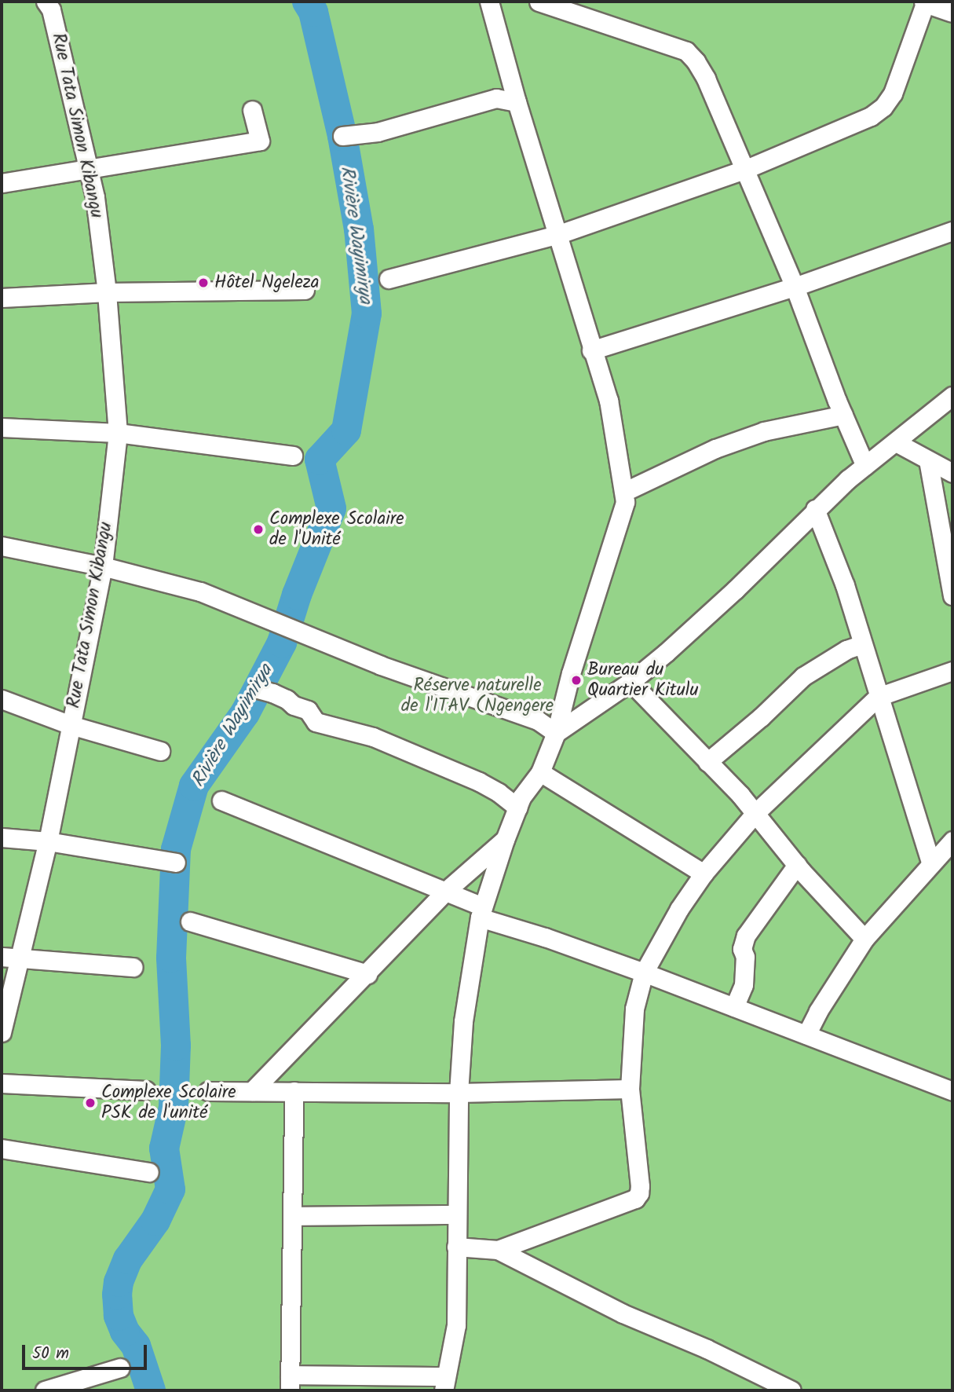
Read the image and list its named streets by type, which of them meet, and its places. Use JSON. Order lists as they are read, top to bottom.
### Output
{
  "streets": {
    "street": ["Rue Tata Simon Kibangu"]
  },
  "water": ["Rivière Wayimirya"],
  "parks": ["Réserve naturelle de l'ITAV (Ngengere"],
  "places": [
    "Hôtel Ngeleza",
    "Complexe Scolaire de l'Unité",
    "Bureau du Quartier Kitulu",
    "Complexe Scolaire PSK de l'unité"
  ],
  "scale_bar": "50 m"
}
